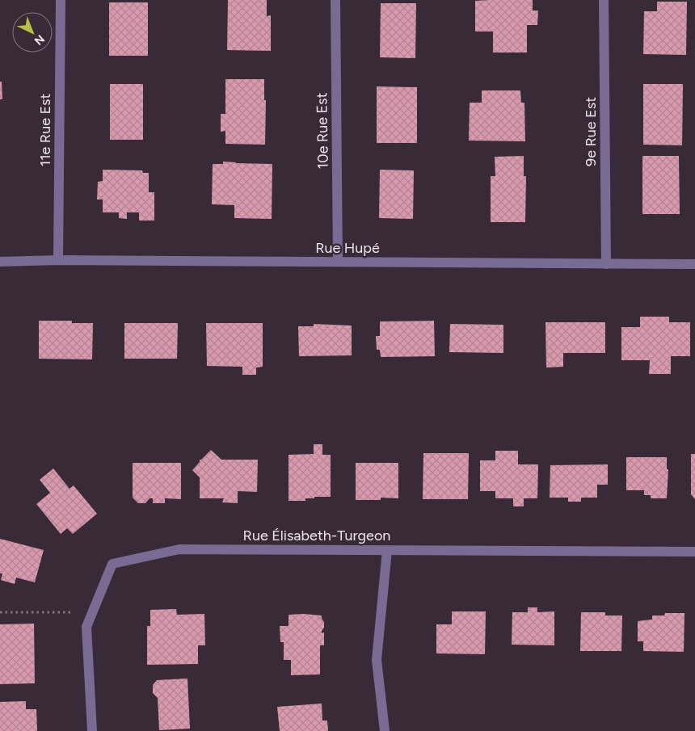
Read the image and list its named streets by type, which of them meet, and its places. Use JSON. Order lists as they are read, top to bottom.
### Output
{
  "streets": {
    "street": [
      "11e Rue Est",
      "10e Rue Est",
      "9e Rue Est",
      "Rue Hupé",
      "Rue Élisabeth-Turgeon"
    ]
  },
  "crossings": [
    ["11e Rue Est", "Rue Hupé"],
    ["10e Rue Est", "Rue Hupé"],
    ["9e Rue Est", "Rue Hupé"]
  ],
  "north": "bottom right"
}
